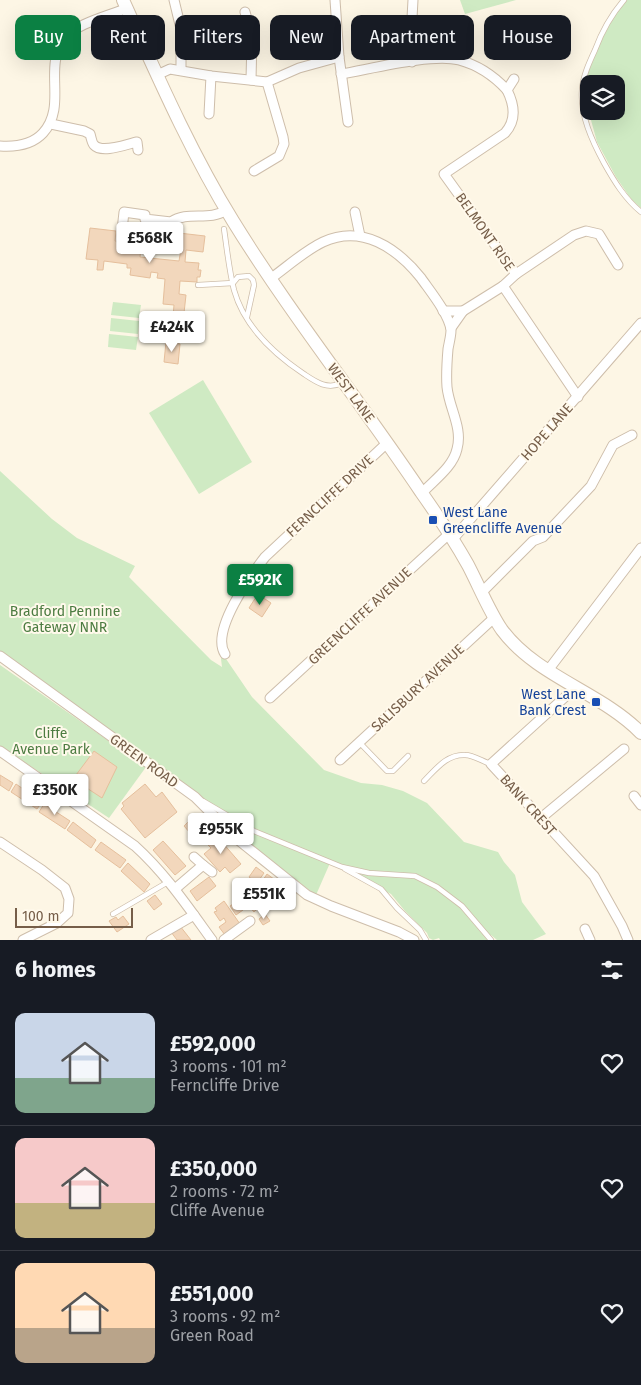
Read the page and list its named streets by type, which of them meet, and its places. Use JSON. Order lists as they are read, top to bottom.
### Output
{
  "streets": {
    "street": [
      "BELMONT RISE",
      "WEST LANE",
      "HOPE LANE",
      "FERNCLIFFE DRIVE",
      "GREENCLIFFE AVENUE",
      "SALISBURY AVENUE",
      "GREEN ROAD",
      "BANK CREST"
    ]
  },
  "crossings": [
    ["BELMONT RISE", "HOPE LANE"],
    ["WEST LANE", "HOPE LANE"],
    ["WEST LANE", "FERNCLIFFE DRIVE"],
    ["WEST LANE", "GREENCLIFFE AVENUE"],
    ["WEST LANE", "SALISBURY AVENUE"],
    ["WEST LANE", "BANK CREST"],
    ["HOPE LANE", "GREENCLIFFE AVENUE"]
  ],
  "parks": ["Bradford Pennine Gateway NNR", "Cliffe Avenue Park"],
  "places": {
    "transit": ["West Lane Greencliffe Avenue", "West Lane Bank Crest"]
  },
  "scale_bar": "100 m",
  "page": {
    "chip": [
      "Buy",
      "Rent",
      "Filters",
      "New",
      "Apartment",
      "House"
    ],
    "price": [
      "£568K",
      "£424K",
      "£592K",
      "£350K",
      "£955K",
      "£551K"
    ],
    "scale": "100 m",
    "heading": "6 homes",
    "list": [
      {
        "name": "£592,000",
        "note": "3 rooms · 101 m² · Ferncliffe Drive"
      },
      {
        "name": "£350,000",
        "note": "2 rooms · 72 m² · Cliffe Avenue"
      },
      {
        "name": "£551,000",
        "note": "3 rooms · 92 m² · Green Road"
      }
    ]
  }
}
